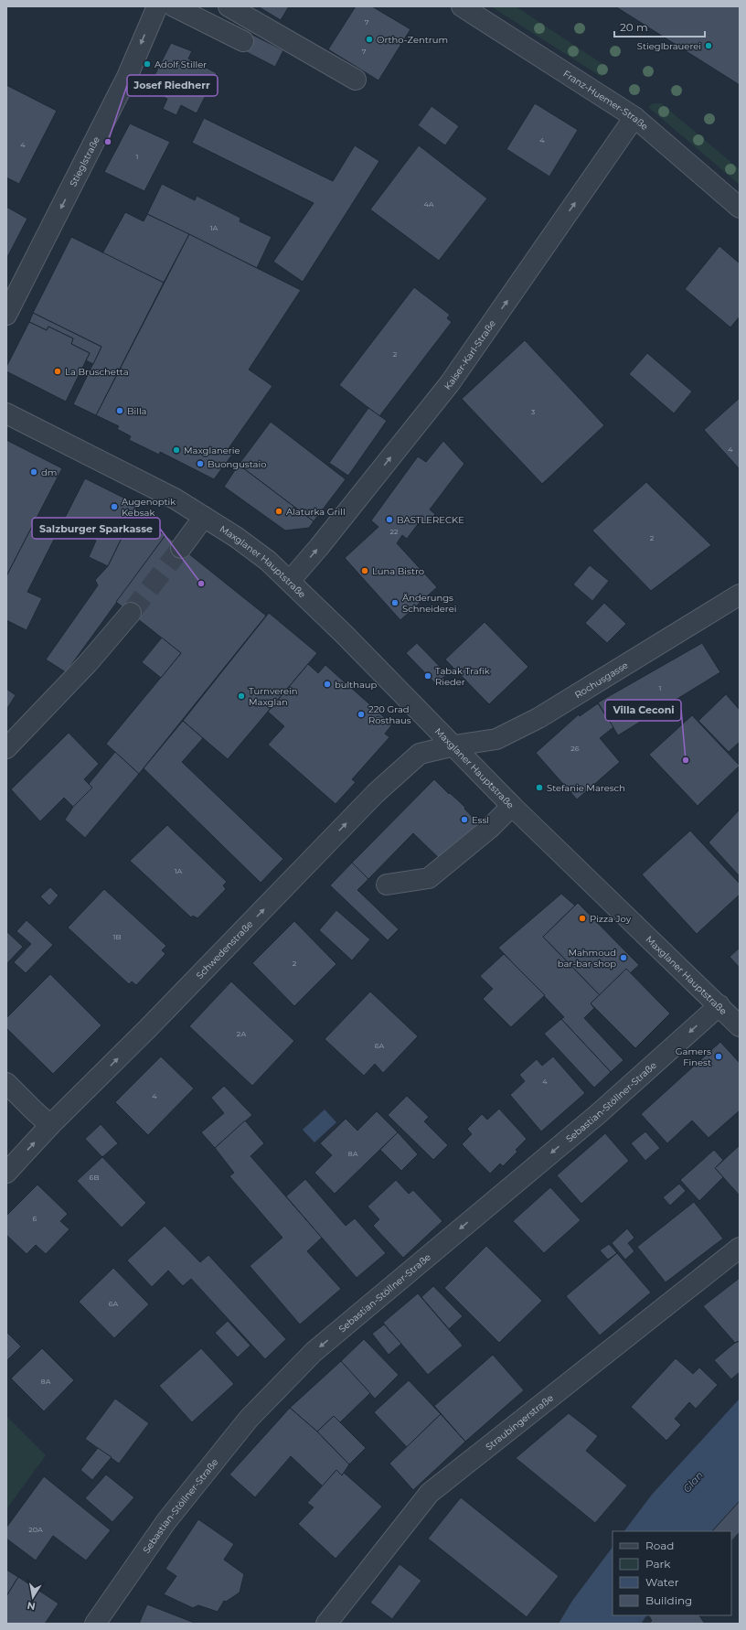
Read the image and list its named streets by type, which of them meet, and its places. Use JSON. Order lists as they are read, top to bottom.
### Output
{
  "streets": {
    "street": [
      "Franz-Huemer-Straße",
      "Stieglstraße",
      "Kaiser-Karl-Straße",
      "Maxglaner Hauptstraße",
      "Rochusgasse",
      "Schwedenstraße",
      "Sebastian-Stöllner-Straße",
      "Straubingerstraße"
    ]
  },
  "crossings": [
    ["Franz-Huemer-Straße", "Kaiser-Karl-Straße"],
    ["Kaiser-Karl-Straße", "Maxglaner Hauptstraße"],
    ["Maxglaner Hauptstraße", "Rochusgasse"],
    ["Maxglaner Hauptstraße", "Schwedenstraße"],
    ["Maxglaner Hauptstraße", "Sebastian-Stöllner-Straße"],
    ["Rochusgasse", "Schwedenstraße"]
  ],
  "one_way": [
    "Stieglstraße",
    "Kaiser-Karl-Straße",
    "Schwedenstraße",
    "Sebastian-Stöllner-Straße"
  ],
  "water": ["Glan"],
  "places": [
    "Ortho-Zentrum",
    "Stieglbrauerei",
    "Adolf Stiller",
    "Josef Riedherr",
    "La Bruschetta",
    "Billa",
    "Maxglanerie",
    "Buongustaio",
    "dm",
    "Augenoptik Kebsak",
    "Alaturka Grill",
    "BASTLERECKE",
    "Luna Bistro",
    "Salzburger Sparkasse",
    "Änderungs Schneiderei",
    "Tabak Trafik Rieder",
    "bulthaup",
    "Turnverein Maxglan",
    "220 Grad Rösthaus",
    "Villa Ceconi",
    "Stefanie Maresch",
    "Essl",
    "Pizza Joy",
    "Mahmoud bar-bar shop",
    "Gamers Finest"
  ],
  "house_numbers": [
    "7",
    "7",
    "4",
    "4",
    "1",
    "4A",
    "1A",
    "2",
    "3",
    "4",
    "22",
    "2",
    "1",
    "26",
    "1A",
    "1B",
    "2",
    "2A",
    "6A",
    "4",
    "4",
    "8A",
    "6B",
    "6",
    "6A",
    "8A",
    "20A"
  ],
  "legend": [
    "Road",
    "Park",
    "Water",
    "Building"
  ],
  "scale_bar": "20 m",
  "north": "bottom"
}
